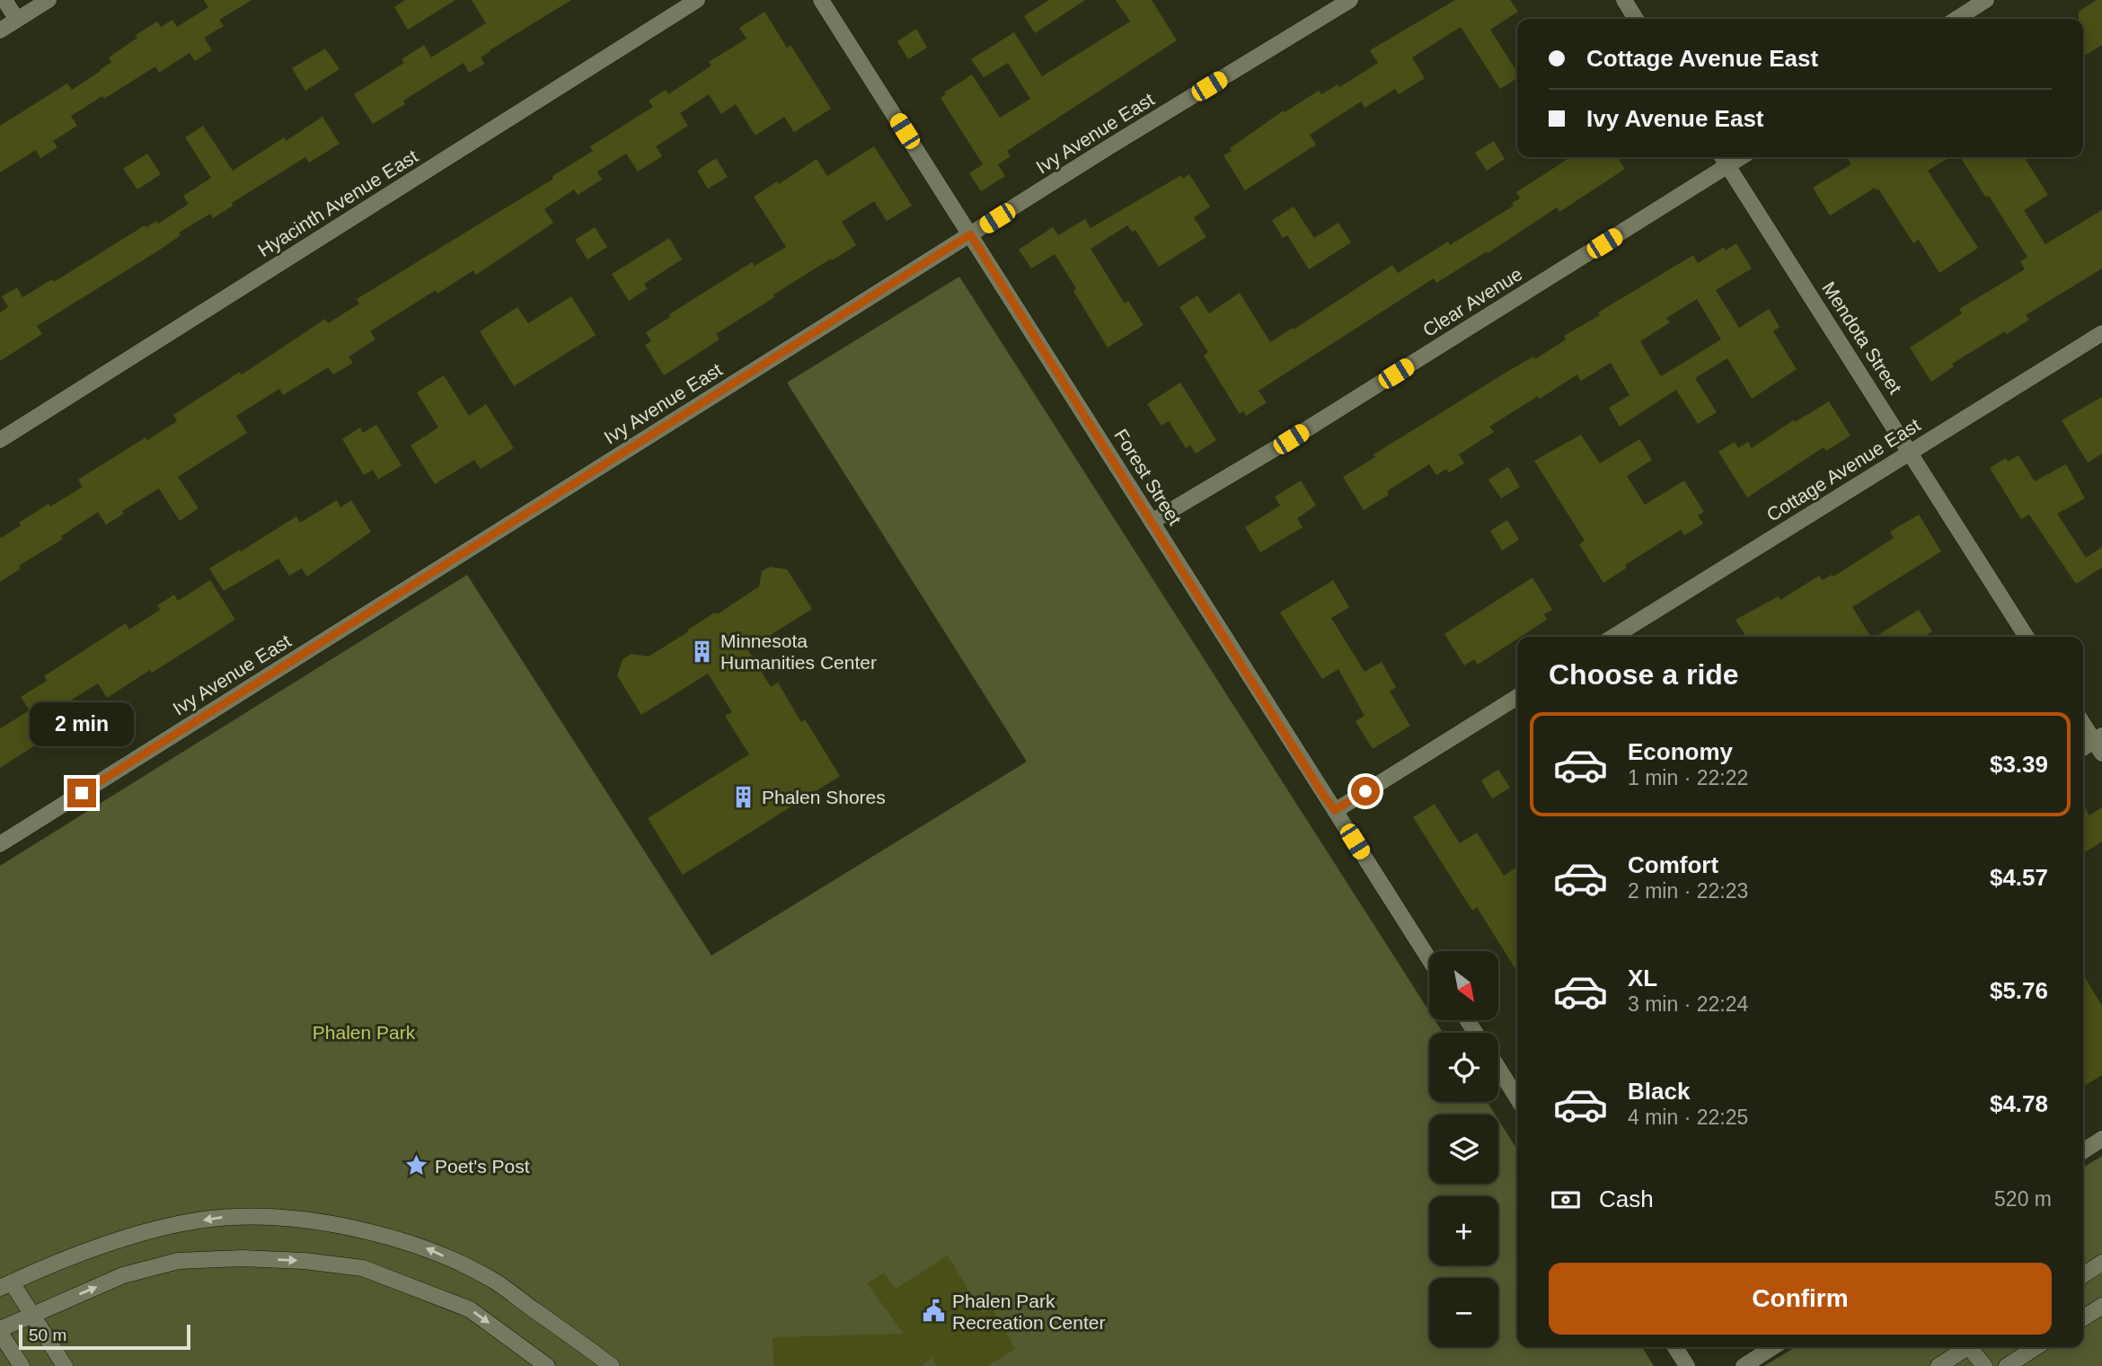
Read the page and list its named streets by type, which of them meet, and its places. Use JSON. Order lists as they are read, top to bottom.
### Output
{
  "streets": {
    "street": [
      "Ivy Avenue East",
      "Hyacinth Avenue East",
      "Clear Avenue",
      "Mendota Street",
      "Cottage Avenue East",
      "Forest Street"
    ]
  },
  "crossings": [
    ["Ivy Avenue East", "Forest Street"],
    ["Clear Avenue", "Mendota Street"],
    ["Clear Avenue", "Forest Street"],
    ["Mendota Street", "Cottage Avenue East"]
  ],
  "parks": ["Phalen Park"],
  "places": {
    "building": ["Minnesota Humanities Center", "Phalen Shores"],
    "place": ["Poet's Post"],
    "public building": ["Phalen Park Recreation Center"]
  },
  "scale_bar": "50 m",
  "north": "bottom right",
  "page": {
    "banner": ["Cottage Avenue East", "Ivy Avenue East"],
    "heading": "Choose a ride",
    "bubble": "2 min",
    "list": [
      {
        "name": "Economy",
        "note": "1 min · 22:22",
        "value": "$3.39"
      },
      {
        "name": "Comfort",
        "note": "2 min · 22:23",
        "value": "$4.57"
      },
      {
        "name": "XL",
        "note": "3 min · 22:24",
        "value": "$5.76"
      },
      {
        "name": "Black",
        "note": "4 min · 22:25",
        "value": "$4.78"
      }
    ],
    "map_buttons": ["+", "−"],
    "pay": ["Cash", "520 m"],
    "buttons": "Confirm",
    "scale": "50 m"
  }
}
